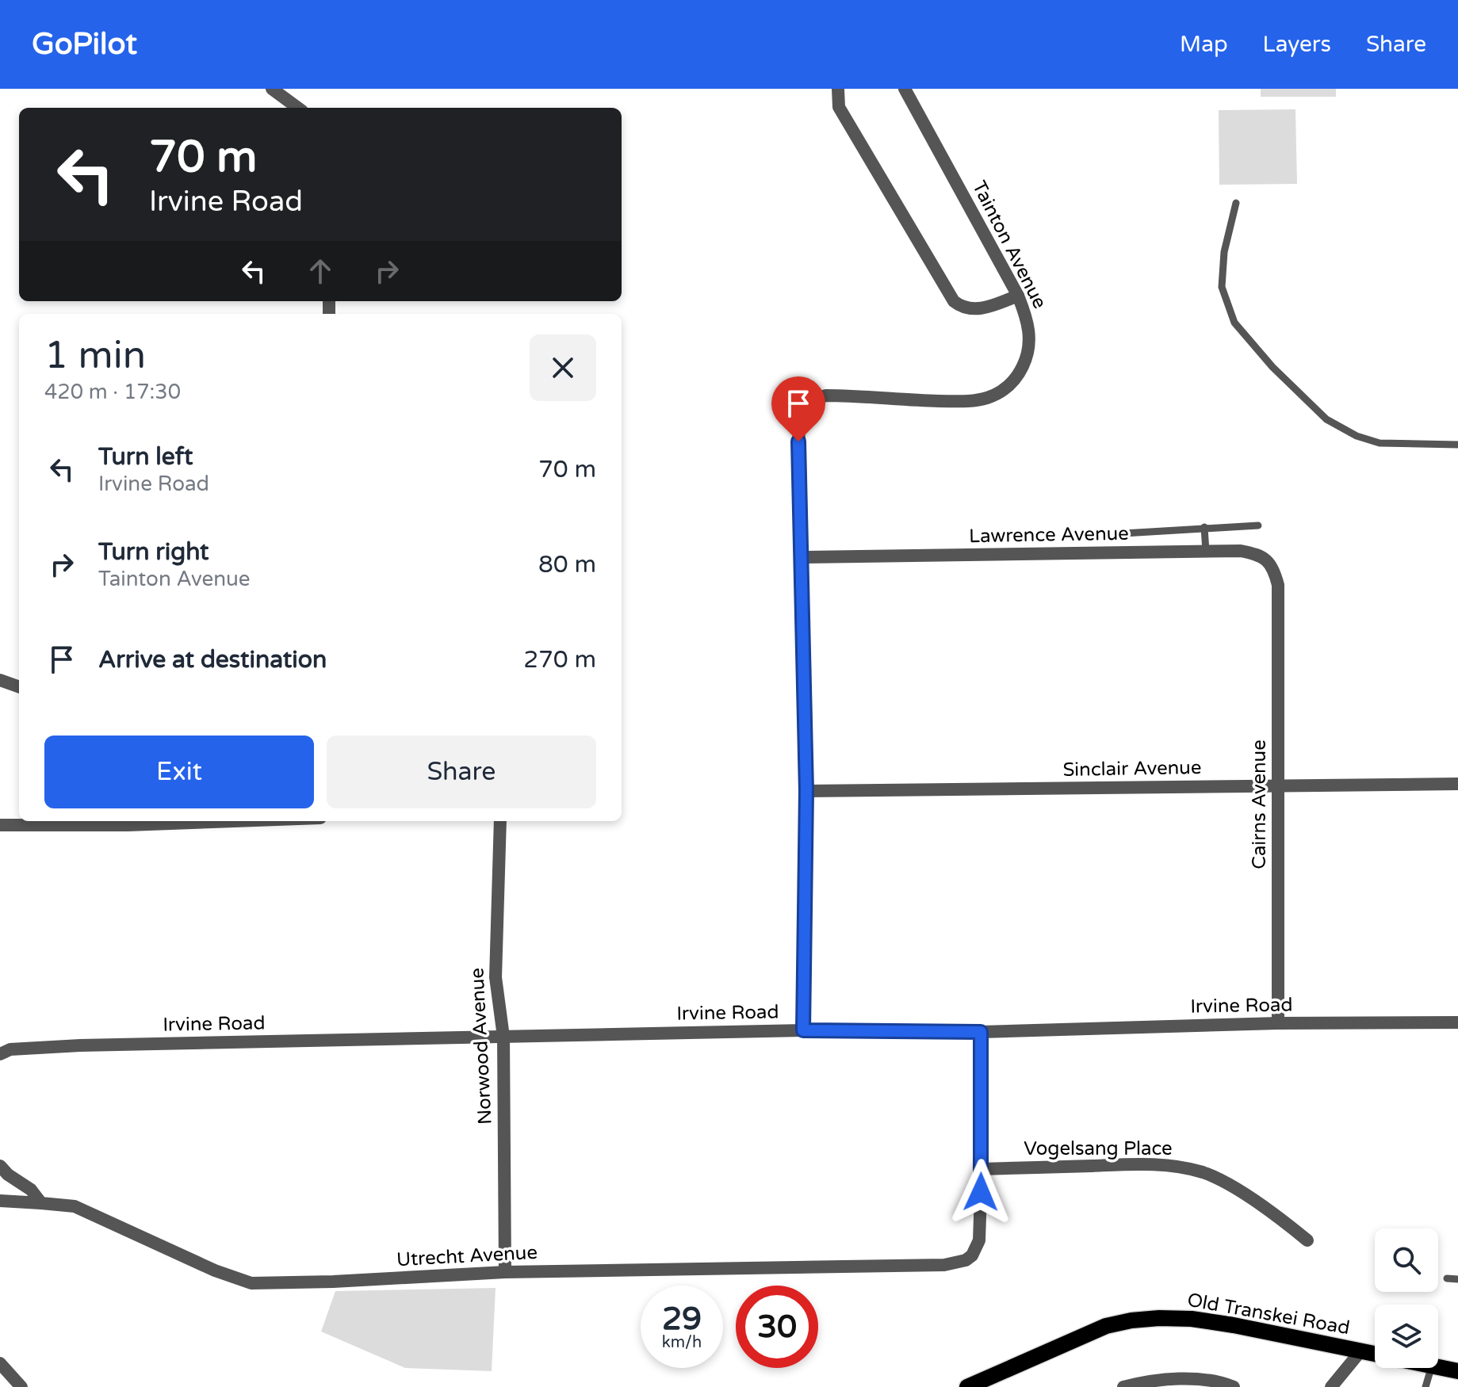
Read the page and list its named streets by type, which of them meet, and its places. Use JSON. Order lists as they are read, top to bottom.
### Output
{
  "streets": {
    "main road": ["Old Transkei Road"],
    "street": [
      "Tainton Avenue",
      "Lawrence Avenue",
      "Sinclair Avenue",
      "Cairns Avenue",
      "Irvine Road",
      "Norwood Avenue",
      "Vogelsang Place",
      "Utrecht Avenue"
    ]
  },
  "crossings": [
    ["Tainton Avenue", "Lawrence Avenue"],
    ["Tainton Avenue", "Sinclair Avenue"],
    ["Tainton Avenue", "Irvine Road"],
    ["Lawrence Avenue", "Cairns Avenue"],
    ["Sinclair Avenue", "Cairns Avenue"],
    ["Cairns Avenue", "Irvine Road"],
    ["Irvine Road", "Norwood Avenue"],
    ["Norwood Avenue", "Utrecht Avenue"],
    ["Vogelsang Place", "Utrecht Avenue"]
  ],
  "page": {
    "header": "GoPilot",
    "nav": ["Map", "Layers", "Share"],
    "turn": ["70 m", "Irvine Road"],
    "heading": ["1 min", "420 m · 17:30"],
    "list": [
      {
        "name": "Turn left",
        "note": "Irvine Road",
        "value": "70 m"
      },
      {
        "name": "Turn right",
        "note": "Tainton Avenue",
        "value": "80 m"
      },
      {
        "name": "Arrive at destination",
        "value": "270 m"
      }
    ],
    "buttons": ["Exit", "Share"],
    "speed": "29 km/h",
    "limit": "30"
  }
}
